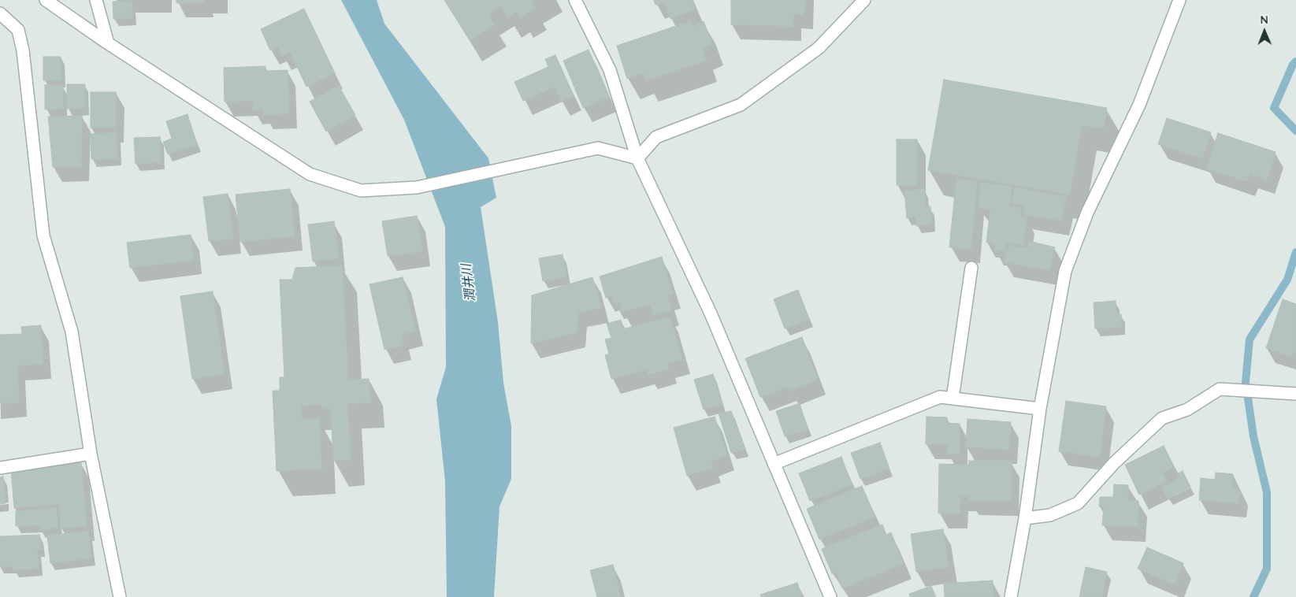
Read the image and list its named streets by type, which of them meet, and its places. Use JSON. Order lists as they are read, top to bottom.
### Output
{
  "water": ["潤井川"],
  "north": "top"
}
